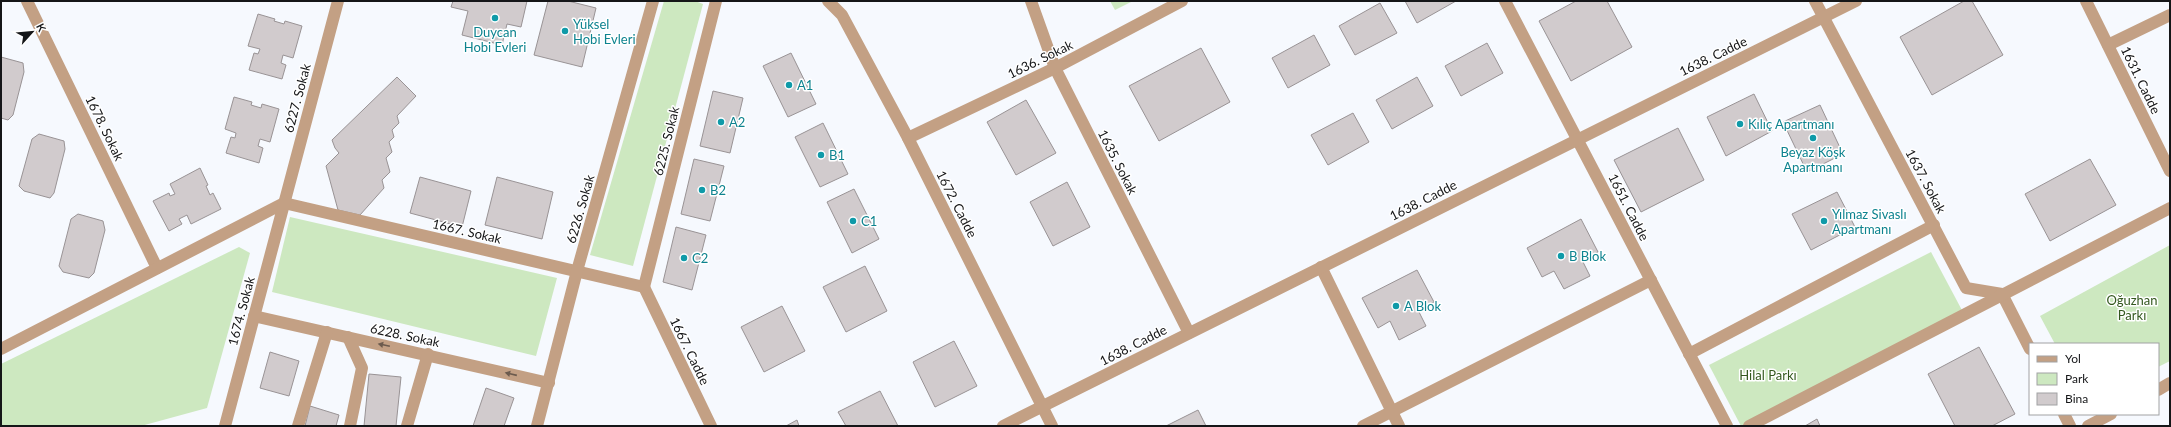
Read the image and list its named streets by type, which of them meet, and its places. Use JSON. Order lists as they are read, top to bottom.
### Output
{
  "streets": {
    "street": [
      "1638. Cadde",
      "1636. Sokak",
      "1631. Cadde",
      "6227. Sokak",
      "1678. Sokak",
      "6225. Sokak",
      "1635. Sokak",
      "1637. Sokak",
      "1672. Cadde",
      "1651. Cadde",
      "6226. Sokak",
      "1667. Sokak",
      "1674. Sokak",
      "6228. Sokak",
      "1667. Cadde"
    ]
  },
  "crossings": [
    ["1638. Cadde", "1635. Sokak"],
    ["1638. Cadde", "1637. Sokak"],
    ["1638. Cadde", "1672. Cadde"],
    ["1638. Cadde", "1651. Cadde"],
    ["1636. Sokak", "1635. Sokak"],
    ["1636. Sokak", "1672. Cadde"],
    ["6227. Sokak", "1667. Sokak"],
    ["6227. Sokak", "1674. Sokak"],
    ["6225. Sokak", "1667. Sokak"],
    ["6225. Sokak", "1667. Cadde"],
    ["6226. Sokak", "1667. Sokak"],
    ["6226. Sokak", "6228. Sokak"],
    ["1667. Sokak", "1674. Sokak"],
    ["1667. Sokak", "1667. Cadde"],
    ["1674. Sokak", "6228. Sokak"]
  ],
  "one_way": ["6228. Sokak"],
  "parks": ["Oğuzhan Parkı", "Hilal Parkı"],
  "places": [
    "Duycan Hobi Evleri",
    "Yüksel Hobi Evleri",
    "A1",
    "A2",
    "Kılıç Apartmanı",
    "Beyaz Köşk Apartmanı",
    "B1",
    "B2",
    "C1",
    "Yılmaz Sivaslı Apartmanı",
    "B Blok",
    "C2",
    "A Blok"
  ],
  "legend": ["Yol", "Park", "Bina"],
  "north": "top right"
}
